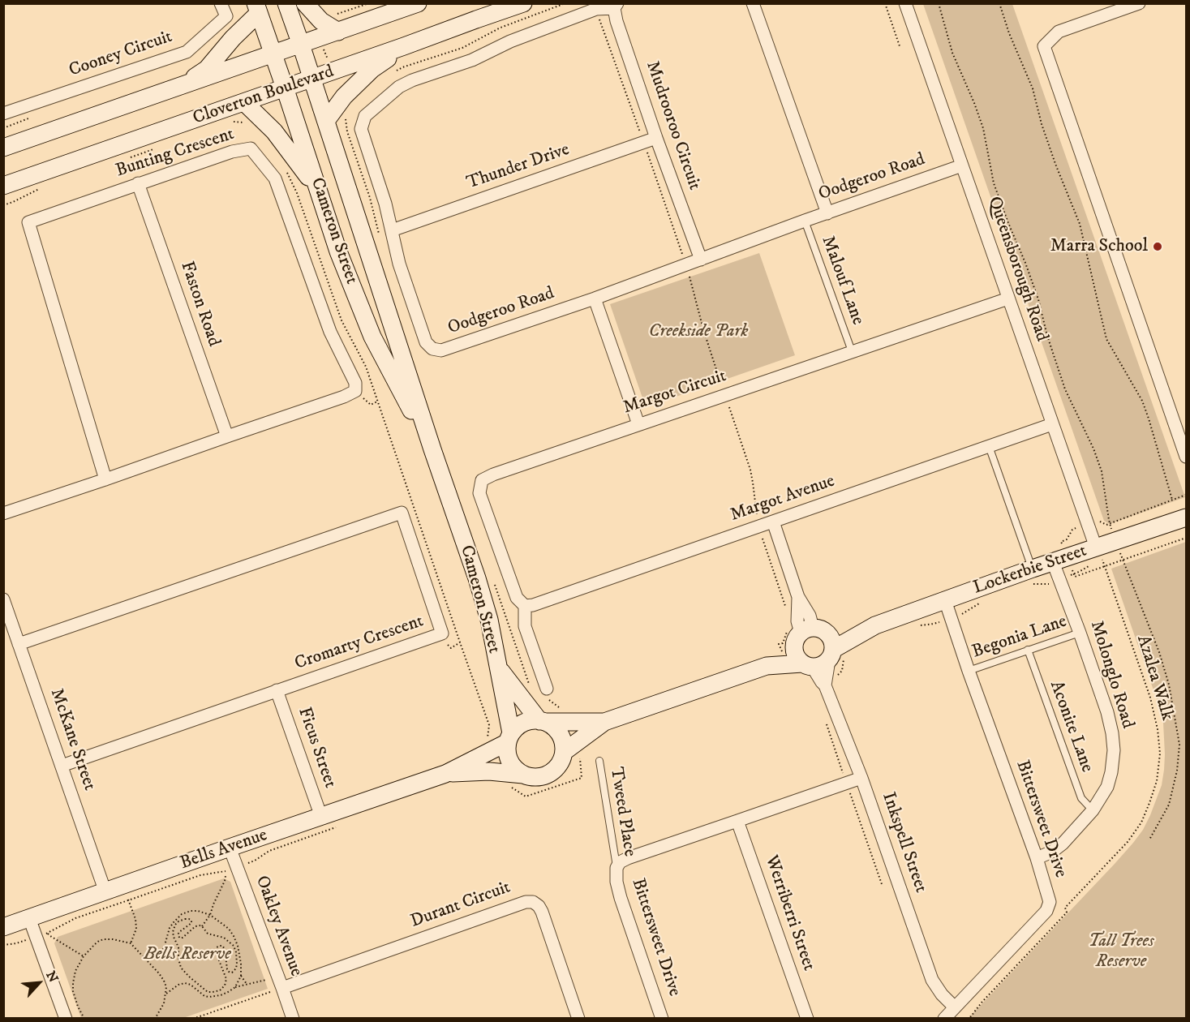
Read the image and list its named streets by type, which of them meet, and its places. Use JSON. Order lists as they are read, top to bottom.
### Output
{
  "streets": {
    "street": [
      "Cooney Circuit",
      "Cloverton Boulevard",
      "Mudrooroo Circuit",
      "Bunting Crescent",
      "Thunder Drive",
      "Oodgeroo Road",
      "Cameron Street",
      "Queensborough Road",
      "Faston Road",
      "Margot Circuit",
      "Margot Avenue",
      "Lockerbie Street",
      "Cromarty Crescent",
      "Molonglo Road",
      "McKane Street",
      "Ficus Street",
      "Bittersweet Drive",
      "Inkspell Street",
      "Bells Avenue",
      "Durant Circuit",
      "Werriberri Street",
      "Oakley Avenue"
    ],
    "lane": [
      "Malouf Lane",
      "Begonia Lane",
      "Aconite Lane",
      "Tweed Place"
    ],
    "path": ["Azalea Walk"]
  },
  "crossings": [
    ["Cloverton Boulevard", "Cameron Street"],
    ["Mudrooroo Circuit", "Thunder Drive"],
    ["Mudrooroo Circuit", "Oodgeroo Road"],
    ["Bunting Crescent", "Faston Road"],
    ["Thunder Drive", "Oodgeroo Road"],
    ["Oodgeroo Road", "Queensborough Road"],
    ["Oodgeroo Road", "Malouf Lane"],
    ["Queensborough Road", "Margot Circuit"],
    ["Queensborough Road", "Margot Avenue"],
    ["Queensborough Road", "Lockerbie Street"],
    ["Queensborough Road", "Azalea Walk"],
    ["Malouf Lane", "Margot Circuit"],
    ["Margot Circuit", "Margot Avenue"],
    ["Lockerbie Street", "Molonglo Road"],
    ["Lockerbie Street", "Azalea Walk"],
    ["Lockerbie Street", "Bittersweet Drive"],
    ["Begonia Lane", "Molonglo Road"],
    ["Begonia Lane", "Aconite Lane"],
    ["Begonia Lane", "Bittersweet Drive"],
    ["Cromarty Crescent", "McKane Street"],
    ["Cromarty Crescent", "Ficus Street"],
    ["Molonglo Road", "Aconite Lane"],
    ["Molonglo Road", "Bittersweet Drive"],
    ["McKane Street", "Bells Avenue"],
    ["Ficus Street", "Bells Avenue"],
    ["Tweed Place", "Bittersweet Drive"],
    ["Bittersweet Drive", "Inkspell Street"],
    ["Bittersweet Drive", "Werriberri Street"],
    ["Bells Avenue", "Oakley Avenue"],
    ["Durant Circuit", "Oakley Avenue"]
  ],
  "parks": ["Creekside Park", "Tall Trees Reserve", "Bells Reserve"],
  "places": ["Marra School"],
  "north": "top right"
}
